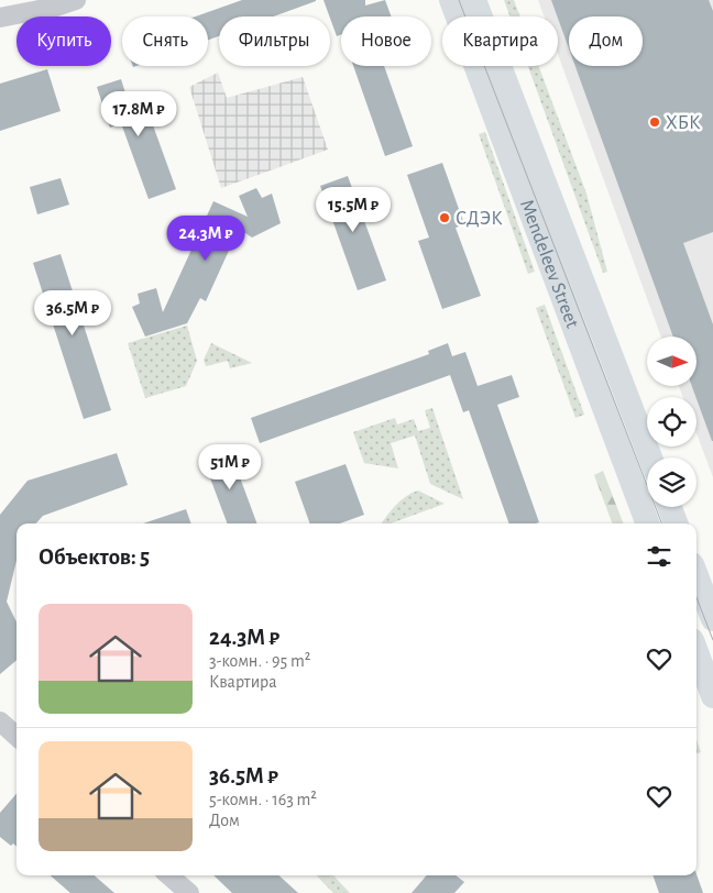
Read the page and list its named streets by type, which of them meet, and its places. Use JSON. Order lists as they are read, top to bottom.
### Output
{
  "streets": {
    "main road": ["Mendeleev Street"]
  },
  "places": ["ХБК", "СДЭК"],
  "north": "right",
  "page": {
    "chip": [
      "Купить",
      "Снять",
      "Фильтры",
      "Новое",
      "Квартира",
      "Дом"
    ],
    "price": [
      "17.8M ₽",
      "15.5M ₽",
      "24.3M ₽",
      "36.5M ₽",
      "51M ₽"
    ],
    "heading": "Объектов: 5",
    "list": [
      {
        "name": "24.3M ₽",
        "note": "3-комн. · 95 m² · Квартира"
      },
      {
        "name": "36.5M ₽",
        "note": "5-комн. · 163 m² · Дом"
      }
    ]
  }
}
